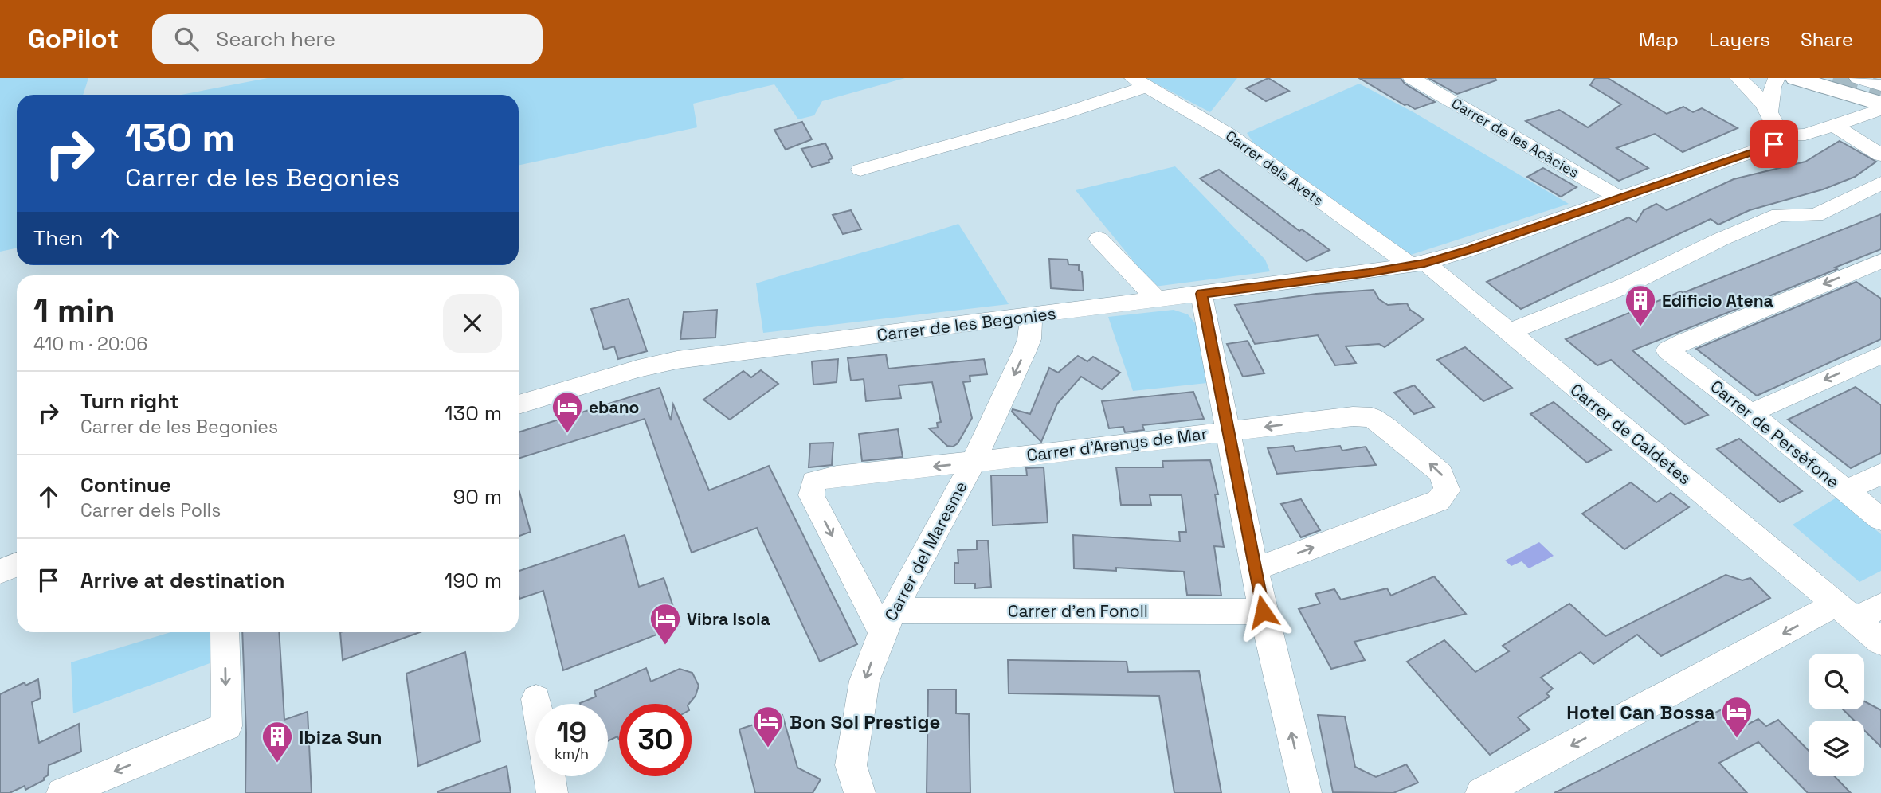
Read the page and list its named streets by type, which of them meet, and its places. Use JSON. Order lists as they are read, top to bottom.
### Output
{
  "streets": {
    "street": [
      "Carrer de les Acàcies",
      "Carrer dels Avets",
      "Carrer de les Begonies",
      "Carrer de Caldetes",
      "Carrer de Persèfone",
      "Carrer d'Arenys de Mar",
      "Carrer del Maresme",
      "Carrer d'en Fonoll"
    ]
  },
  "crossings": [
    ["Carrer de les Acàcies", "Carrer de les Begonies"],
    ["Carrer dels Avets", "Carrer de les Begonies"],
    ["Carrer dels Avets", "Carrer de Caldetes"],
    ["Carrer de les Begonies", "Carrer de Caldetes"],
    ["Carrer de les Begonies", "Carrer del Maresme"],
    ["Carrer d'Arenys de Mar", "Carrer del Maresme"],
    ["Carrer d'Arenys de Mar", "Carrer d'en Fonoll"],
    ["Carrer del Maresme", "Carrer d'en Fonoll"]
  ],
  "one_way": ["Carrer del Maresme"],
  "places": {
    "building": ["Edificio Atena", "Ibiza Sun"],
    "hotel": [
      "ebano",
      "Vibra Isola",
      "Hotel Can Bossa",
      "Bon Sol Prestige"
    ]
  },
  "page": {
    "header": "GoPilot",
    "search": "Search here",
    "nav": ["Map", "Layers", "Share"],
    "turn": ["130 m", "Carrer de les Begonies"],
    "then": "Then",
    "heading": ["1 min", "410 m · 20:06"],
    "list": [
      {
        "name": "Turn right",
        "note": "Carrer de les Begonies",
        "value": "130 m"
      },
      {
        "name": "Continue",
        "note": "Carrer dels Polls",
        "value": "90 m"
      },
      {
        "name": "Arrive at destination",
        "value": "190 m"
      }
    ],
    "speed": "19 km/h",
    "limit": "30"
  }
}
